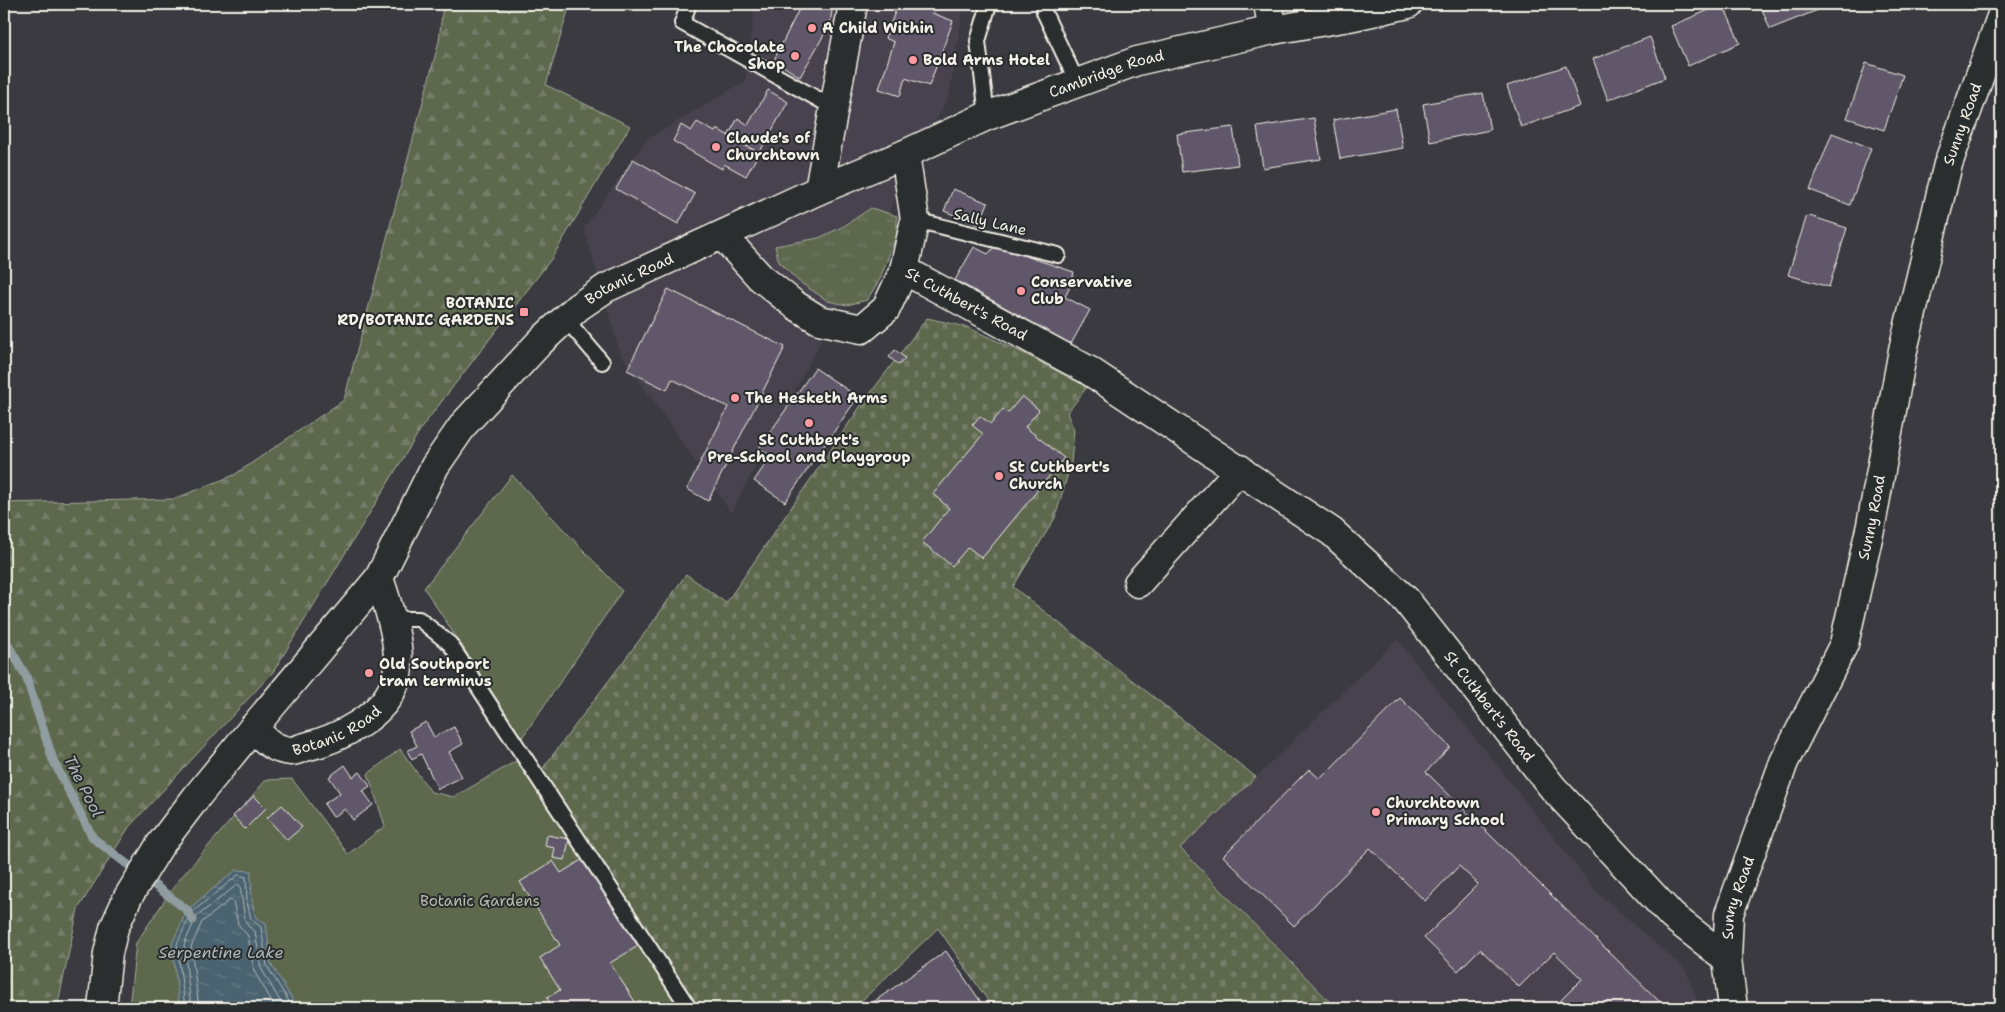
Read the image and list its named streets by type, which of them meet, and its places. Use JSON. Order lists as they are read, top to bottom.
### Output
{
  "streets": {
    "street": [
      "Cambridge Road",
      "Sunny Road",
      "Botanic Road",
      "St Cuthbert's Road"
    ],
    "lane": ["Sally Lane"]
  },
  "crossings": [
    ["Cambridge Road", "Botanic Road"],
    ["Sunny Road", "St Cuthbert's Road"],
    ["Botanic Road", "St Cuthbert's Road"]
  ],
  "water": ["The Pool", "Serpentine Lake"],
  "parks": ["Botanic Gardens"],
  "places": {
    "other": [
      "A Child Within",
      "The Chocolate Shop",
      "Bold Arms Hotel",
      "Claude's of Churchtown",
      "Conservative Club",
      "The Hesketh Arms",
      "St Cuthbert's Pre-School and Playgroup",
      "St Cuthbert's Church",
      "Old Southport tram terminus",
      "Churchtown Primary School"
    ],
    "transit": ["BOTANIC RD/BOTANIC GARDENS"]
  }
}
